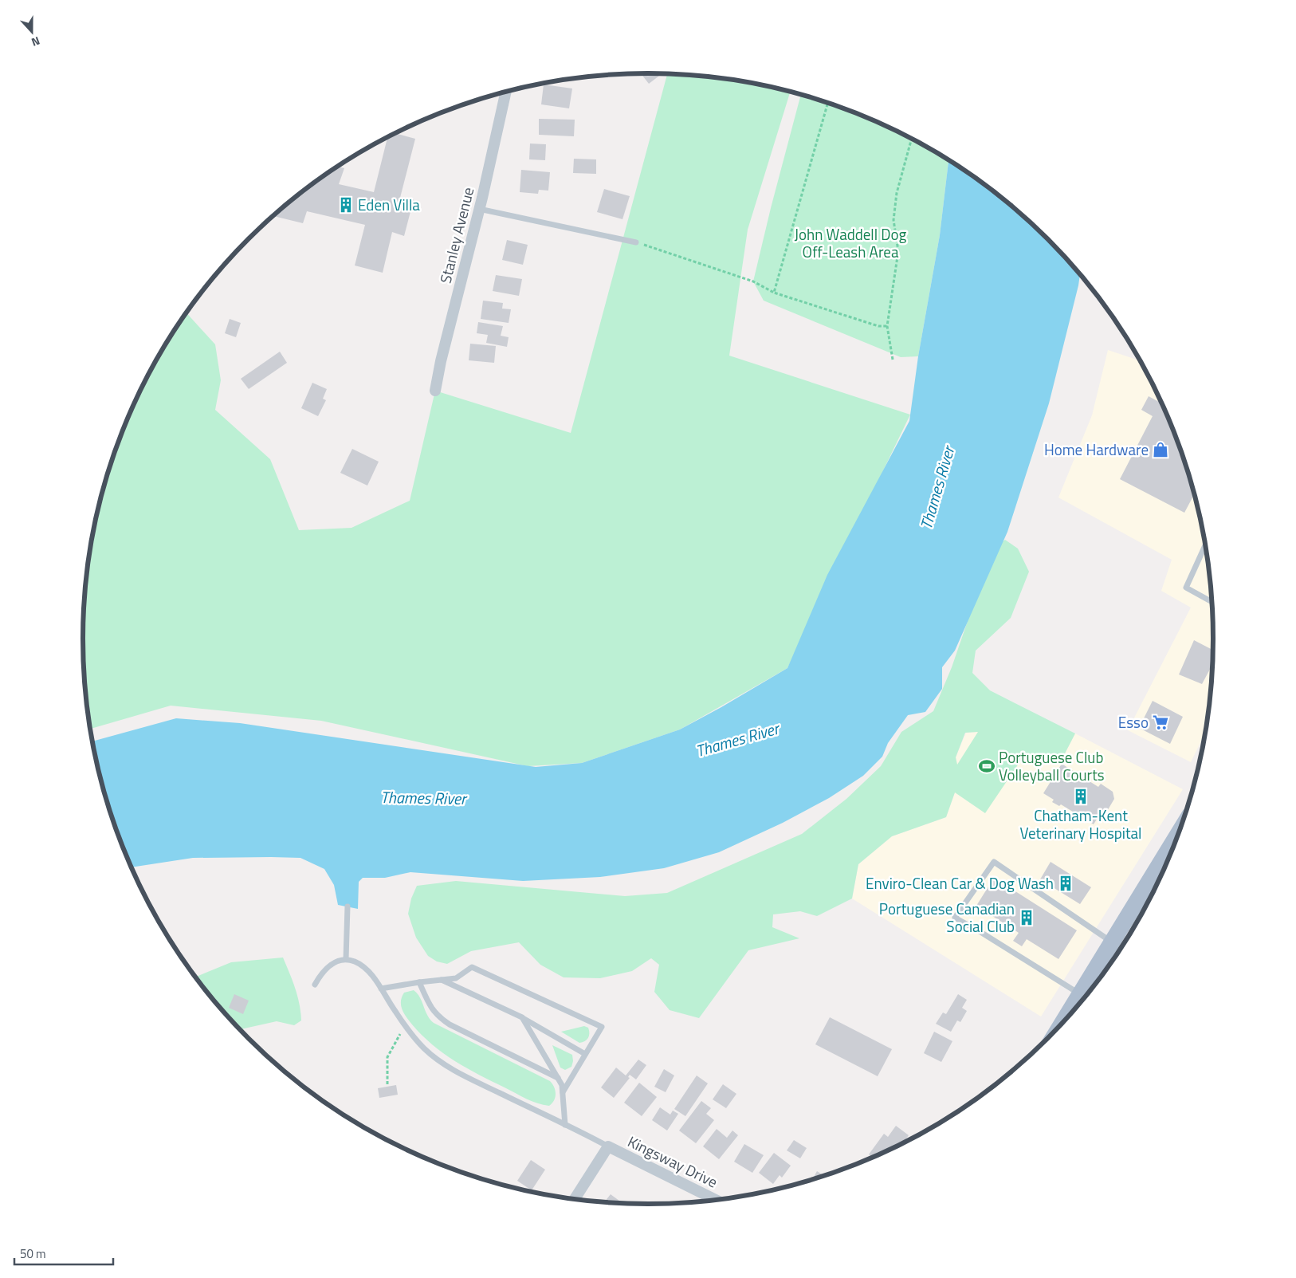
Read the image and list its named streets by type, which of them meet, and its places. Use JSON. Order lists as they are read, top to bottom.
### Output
{
  "streets": {
    "street": ["Stanley Avenue", "Kingsway Drive"]
  },
  "water": ["Thames River"],
  "parks": ["John Waddell Dog Off-Leash Area"],
  "places": {
    "building": [
      "Eden Villa",
      "Chatham-Kent Veterinary Hospital",
      "Enviro-Clean Car & Dog Wash",
      "Portuguese Canadian Social Club"
    ],
    "shop": ["Home Hardware"],
    "supermarket": ["Esso"],
    "sports": ["Portuguese Club Volleyball Courts"]
  },
  "scale_bar": "50 m",
  "north": "bottom"
}
